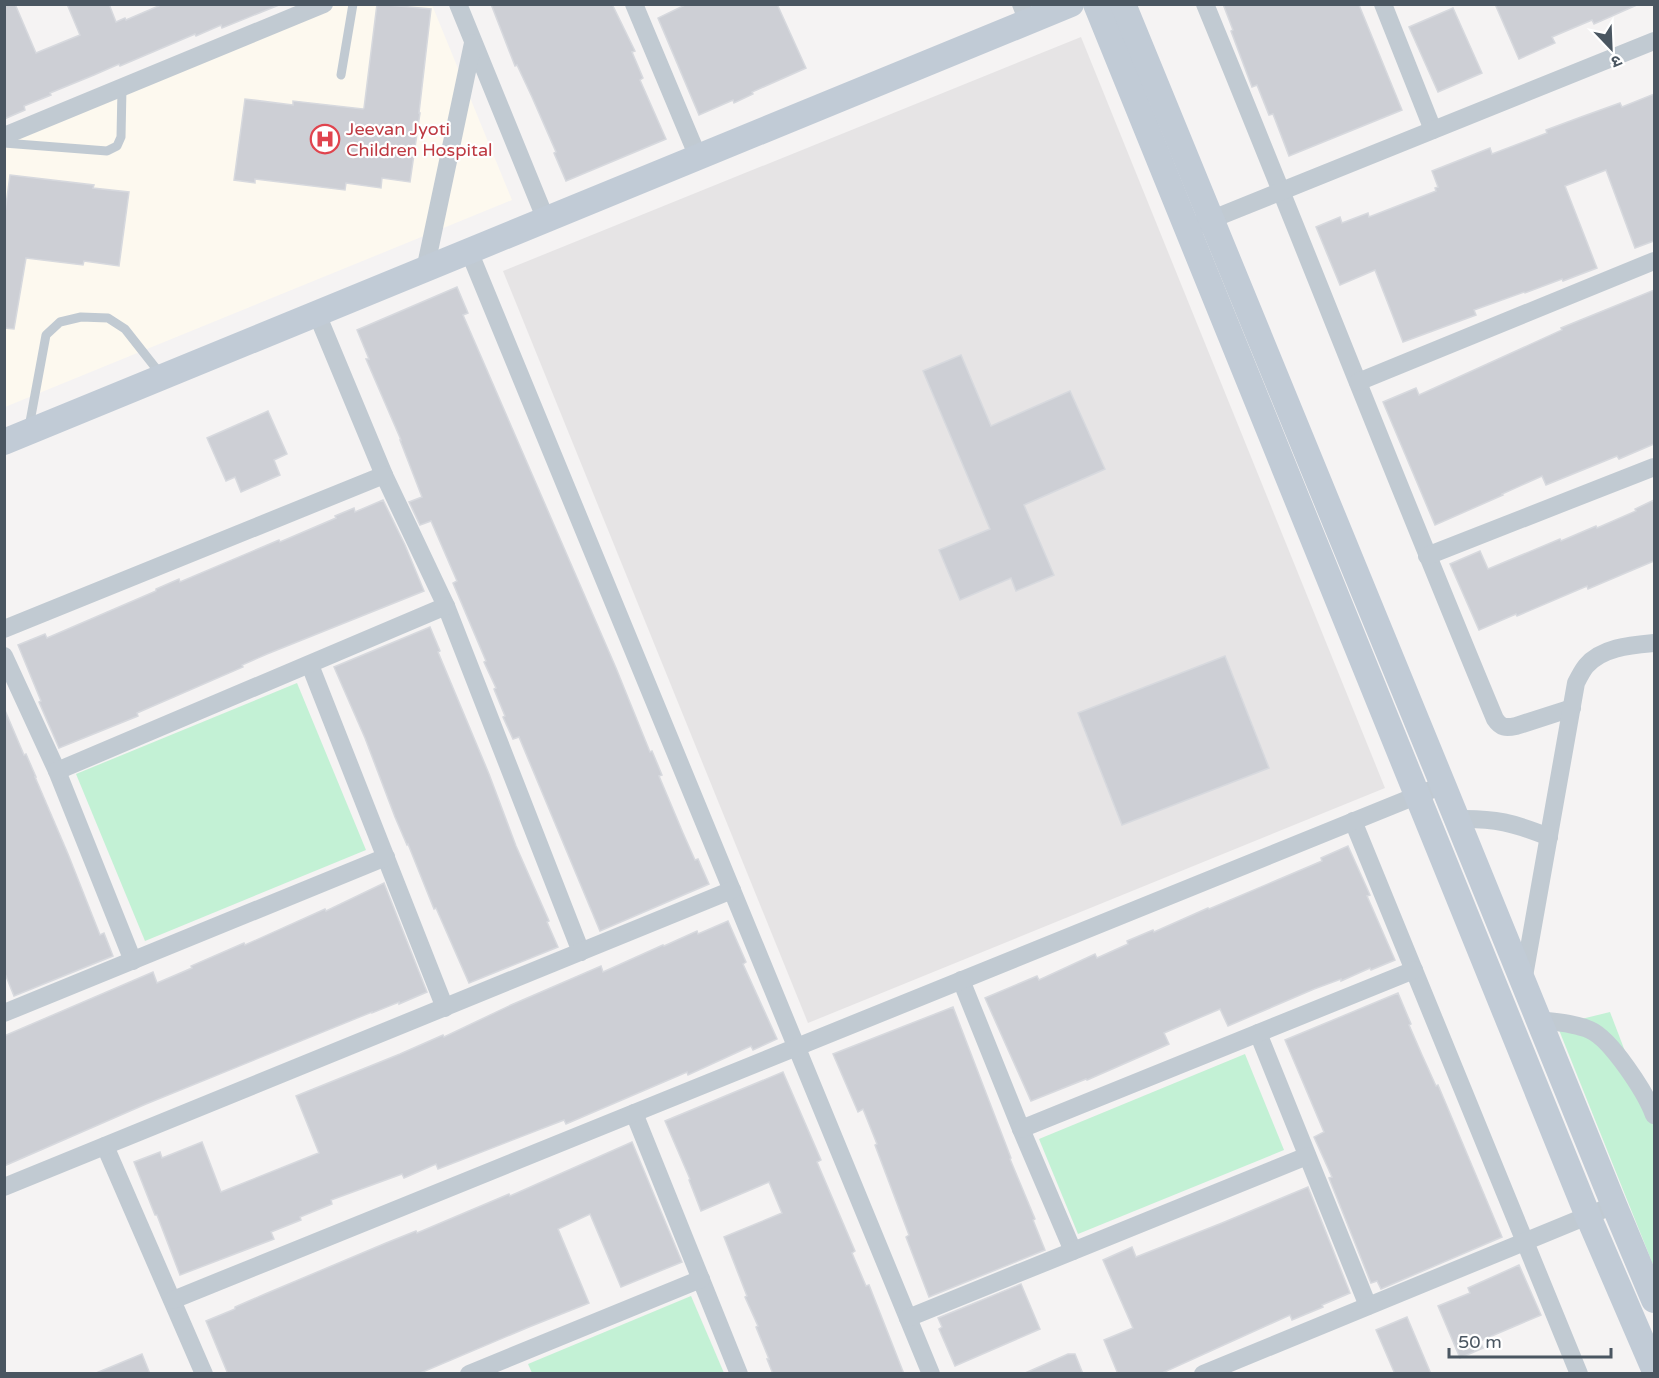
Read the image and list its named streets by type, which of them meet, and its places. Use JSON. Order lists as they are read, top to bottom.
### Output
{
  "places": {
    "hospital": ["Jeevan Jyoti Children Hospital"]
  },
  "scale_bar": "50 m",
  "north": "bottom right"
}
